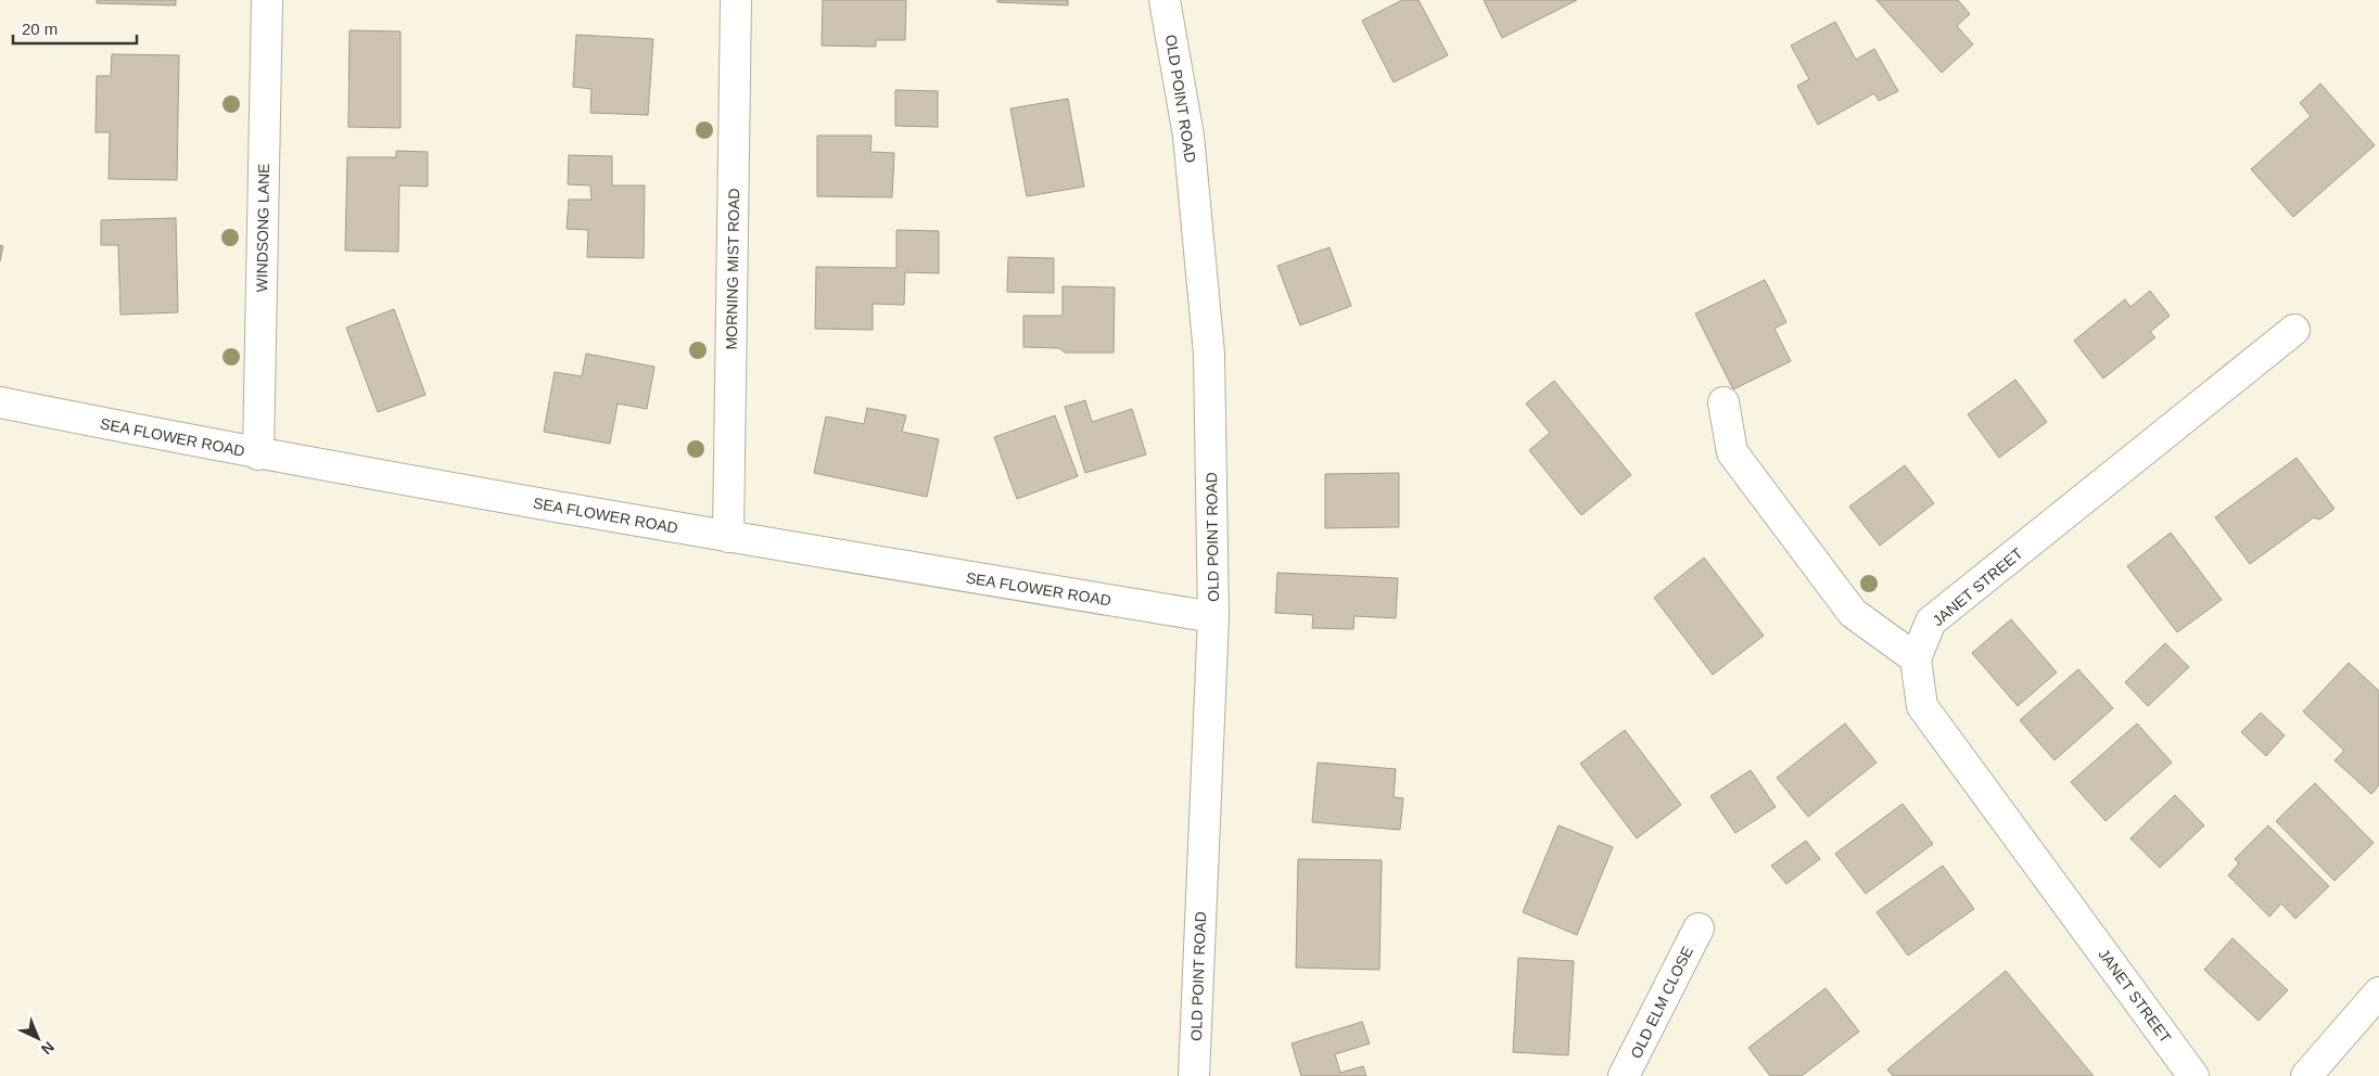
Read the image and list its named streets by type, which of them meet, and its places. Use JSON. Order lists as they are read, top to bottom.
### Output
{
  "streets": {
    "street": [
      "OLD POINT ROAD",
      "WINDSONG LANE",
      "MORNING MIST ROAD",
      "SEA FLOWER ROAD",
      "JANET STREET",
      "OLD ELM CLOSE"
    ]
  },
  "crossings": [
    ["OLD POINT ROAD", "SEA FLOWER ROAD"],
    ["WINDSONG LANE", "SEA FLOWER ROAD"],
    ["MORNING MIST ROAD", "SEA FLOWER ROAD"]
  ],
  "scale_bar": "20 m",
  "north": "bottom right"
}
